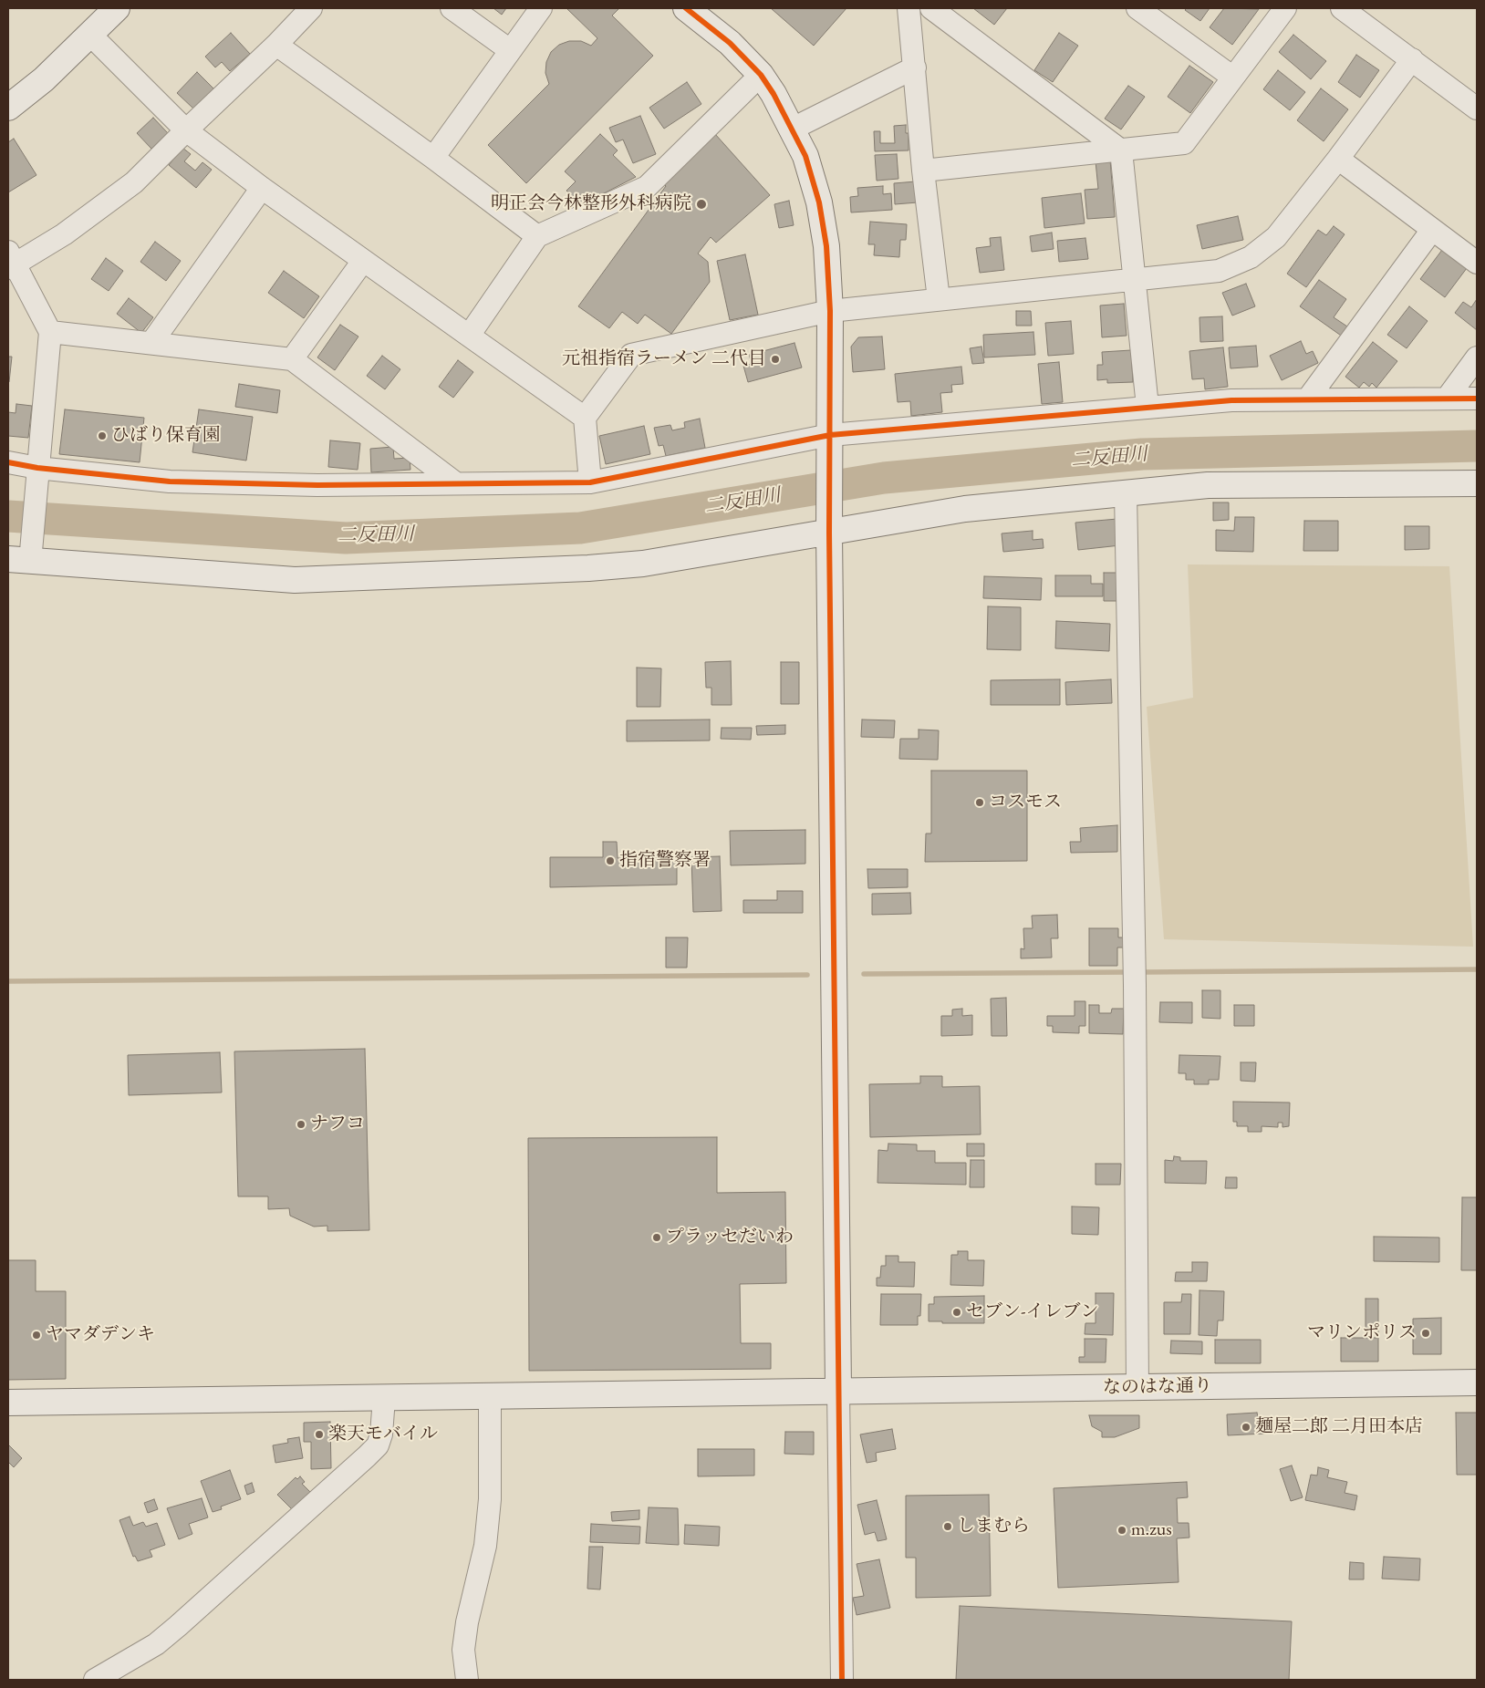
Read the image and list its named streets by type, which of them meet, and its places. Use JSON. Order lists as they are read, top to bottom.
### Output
{
  "streets": {
    "street": ["なのはな通り"]
  },
  "water": ["二反田川"],
  "places": [
    "明正会今林整形外科病院",
    "元祖指宿ラーメン 二代目",
    "ひばり保育園",
    "コスモス",
    "指宿警察署",
    "ナフコ",
    "プラッセだいわ",
    "セブン-イレブン",
    "マリンポリス",
    "ヤマダデンキ",
    "麺屋二郎 二月田本店",
    "楽天モバイル",
    "しまむら",
    "m.zus"
  ]
}
